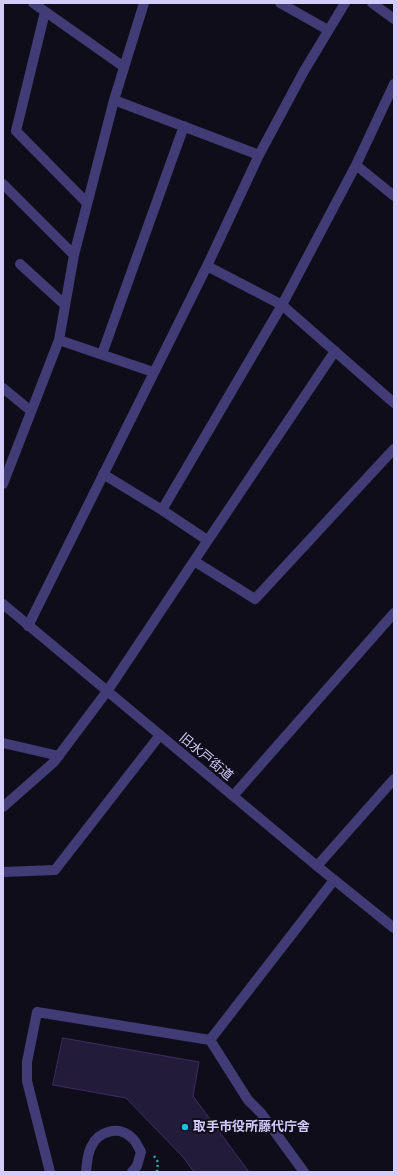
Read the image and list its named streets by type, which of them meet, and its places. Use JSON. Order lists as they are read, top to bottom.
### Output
{
  "streets": {
    "street": ["旧水戸街道"]
  },
  "places": ["取手市役所藤代庁舎"]
}
